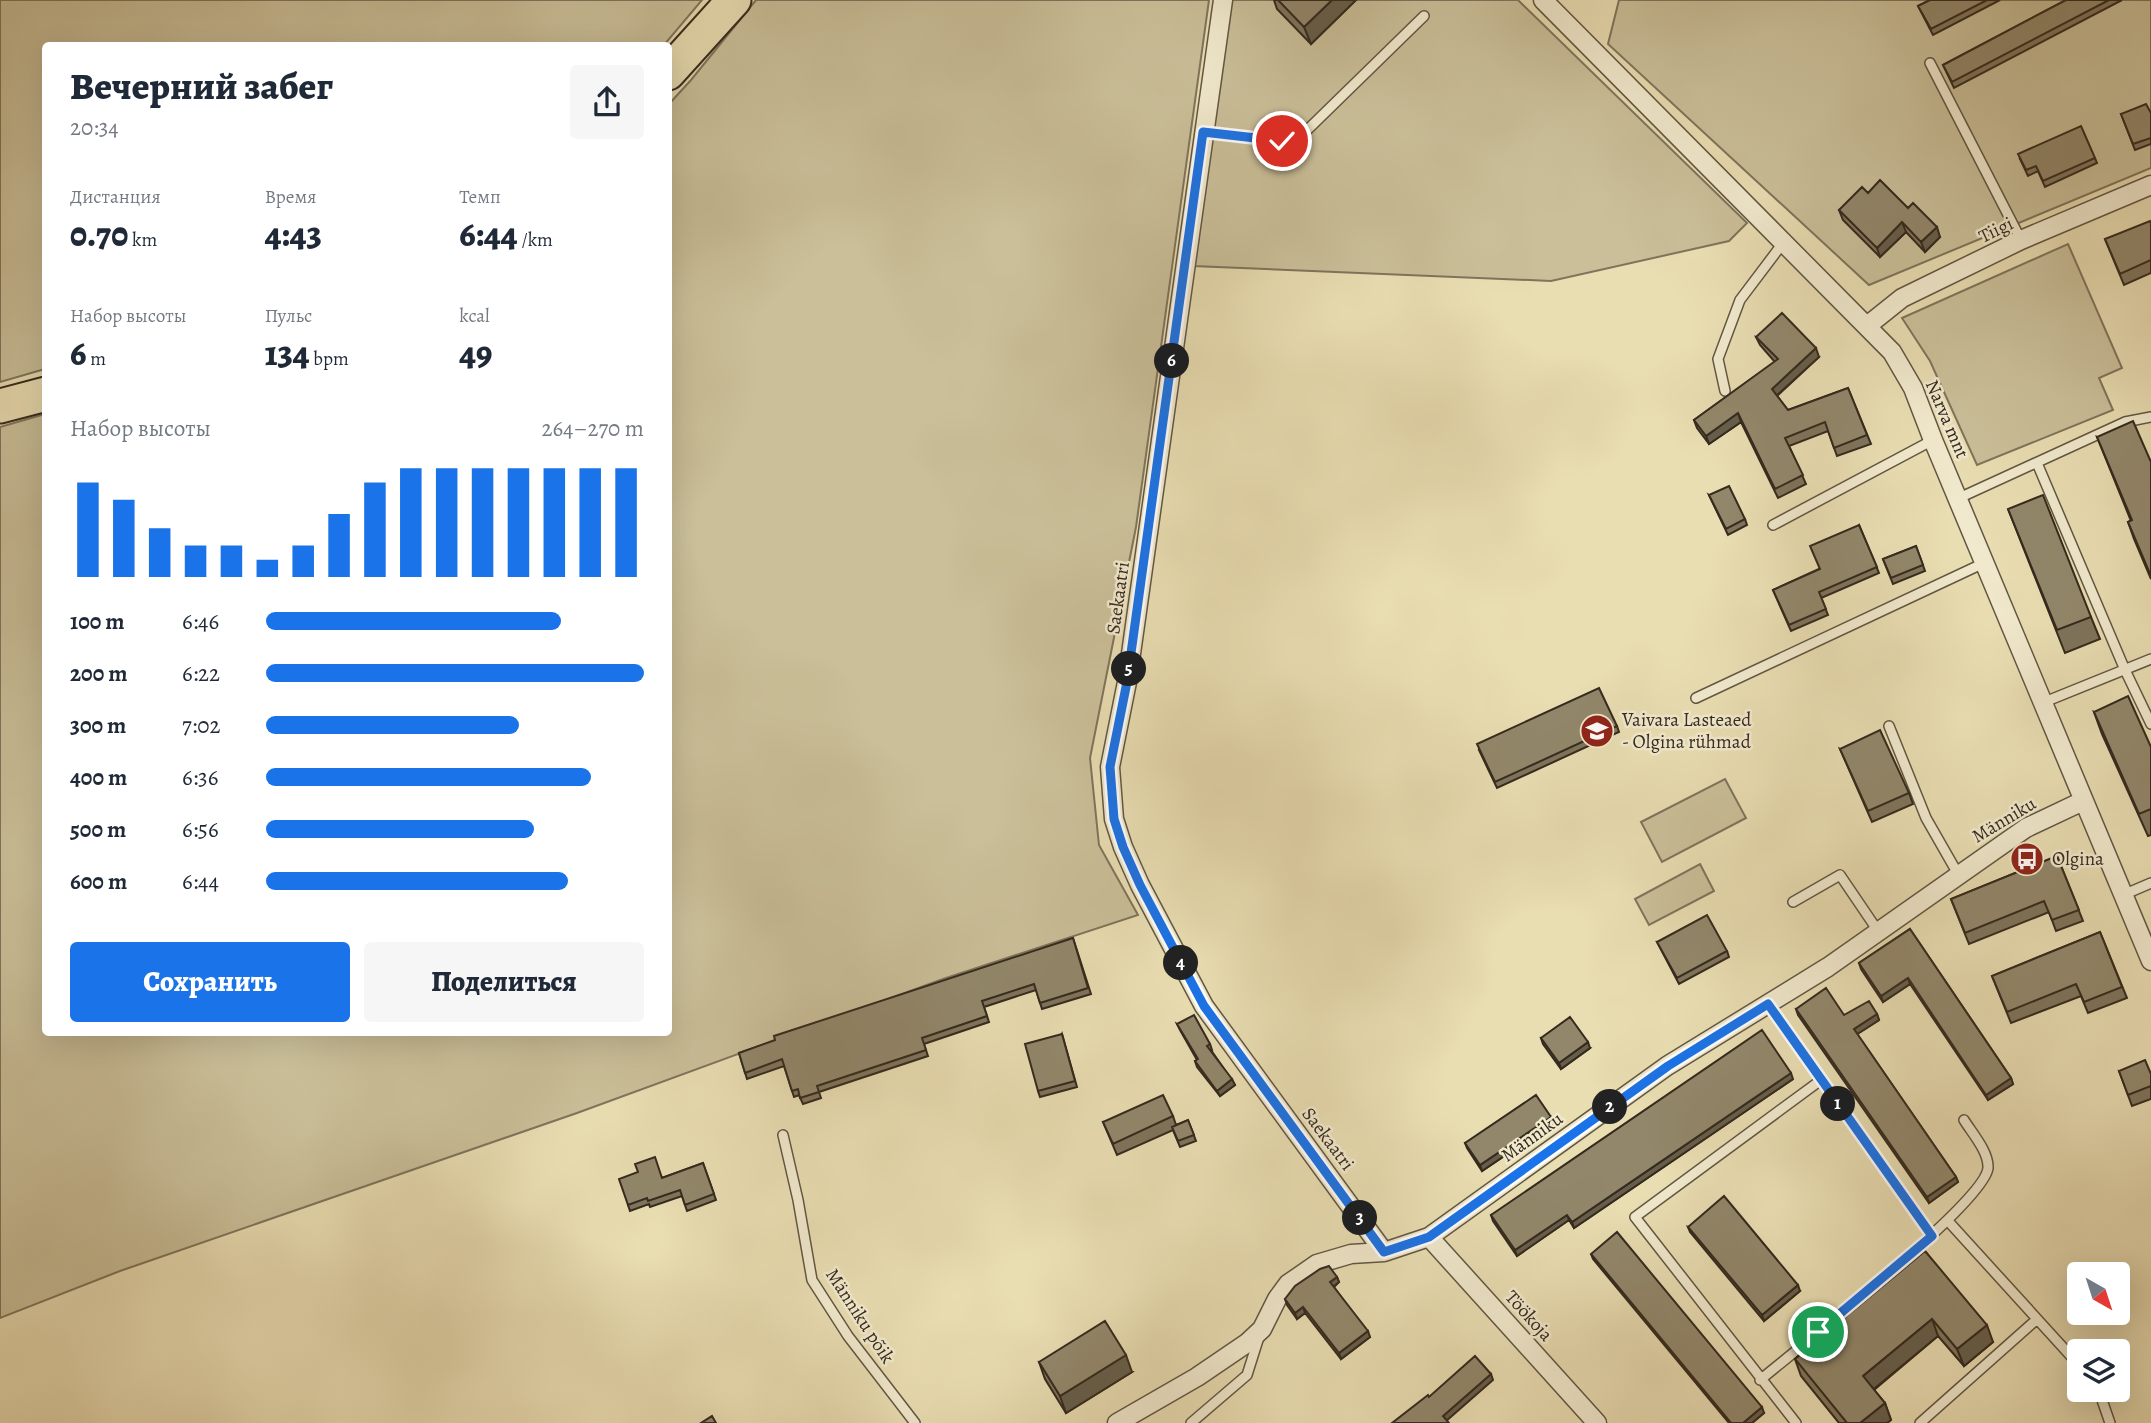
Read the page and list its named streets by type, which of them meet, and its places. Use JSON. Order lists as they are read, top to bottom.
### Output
{
  "streets": {
    "street": [
      "Tiigi",
      "Narva mnt",
      "Saekaatri",
      "Männiku",
      "Töökoja"
    ],
    "lane": ["Männiku põik"]
  },
  "crossings": [
    ["Tiigi", "Narva mnt"],
    ["Narva mnt", "Männiku"],
    ["Saekaatri", "Männiku"],
    ["Männiku", "Töökoja"]
  ],
  "places": {
    "school or university": ["Vaivara Lasteaed - Olgina rühmad"],
    "bus stop": ["Olgina"]
  },
  "north": "bottom right",
  "page": {
    "heading": ["Вечерний забег", "20:34"],
    "stats": [
      ["Дистанция", "0.70 km"],
      ["Время", "4:43"],
      ["Темп", "6:44 /km"],
      ["Набор высоты", "6 m"],
      ["Пульс", "134 bpm"],
      ["kcal", "49"]
    ],
    "pins": [
      "6",
      "5",
      "4",
      "1",
      "2",
      "3"
    ],
    "chart": ["Набор высоты", "264–270 m"],
    "list": [
      {
        "name": "100 m",
        "note": "6:46"
      },
      {
        "name": "200 m",
        "note": "6:22"
      },
      {
        "name": "300 m",
        "note": "7:02"
      },
      {
        "name": "400 m",
        "note": "6:36"
      },
      {
        "name": "500 m",
        "note": "6:56"
      },
      {
        "name": "600 m",
        "note": "6:44"
      }
    ],
    "buttons": ["Сохранить", "Поделиться"]
  }
}
